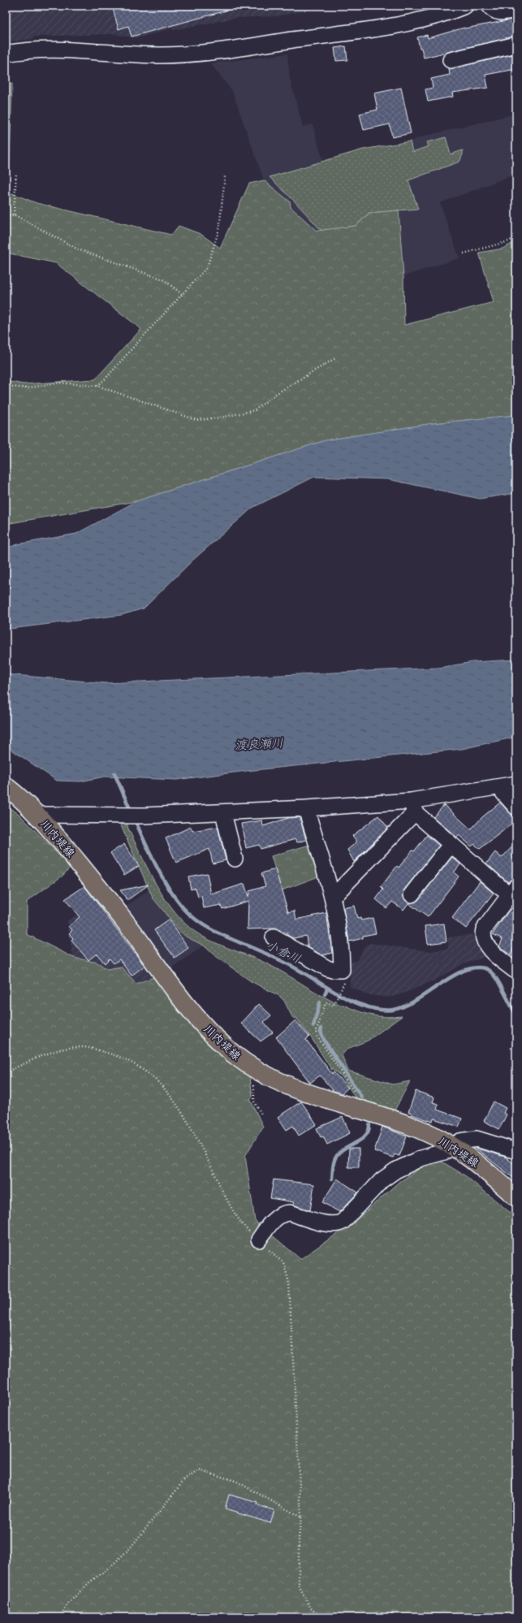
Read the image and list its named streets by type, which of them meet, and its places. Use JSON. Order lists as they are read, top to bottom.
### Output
{
  "streets": {
    "main road": ["川内堤線"]
  },
  "water": ["渡良瀬川", "小倉川"]
}
